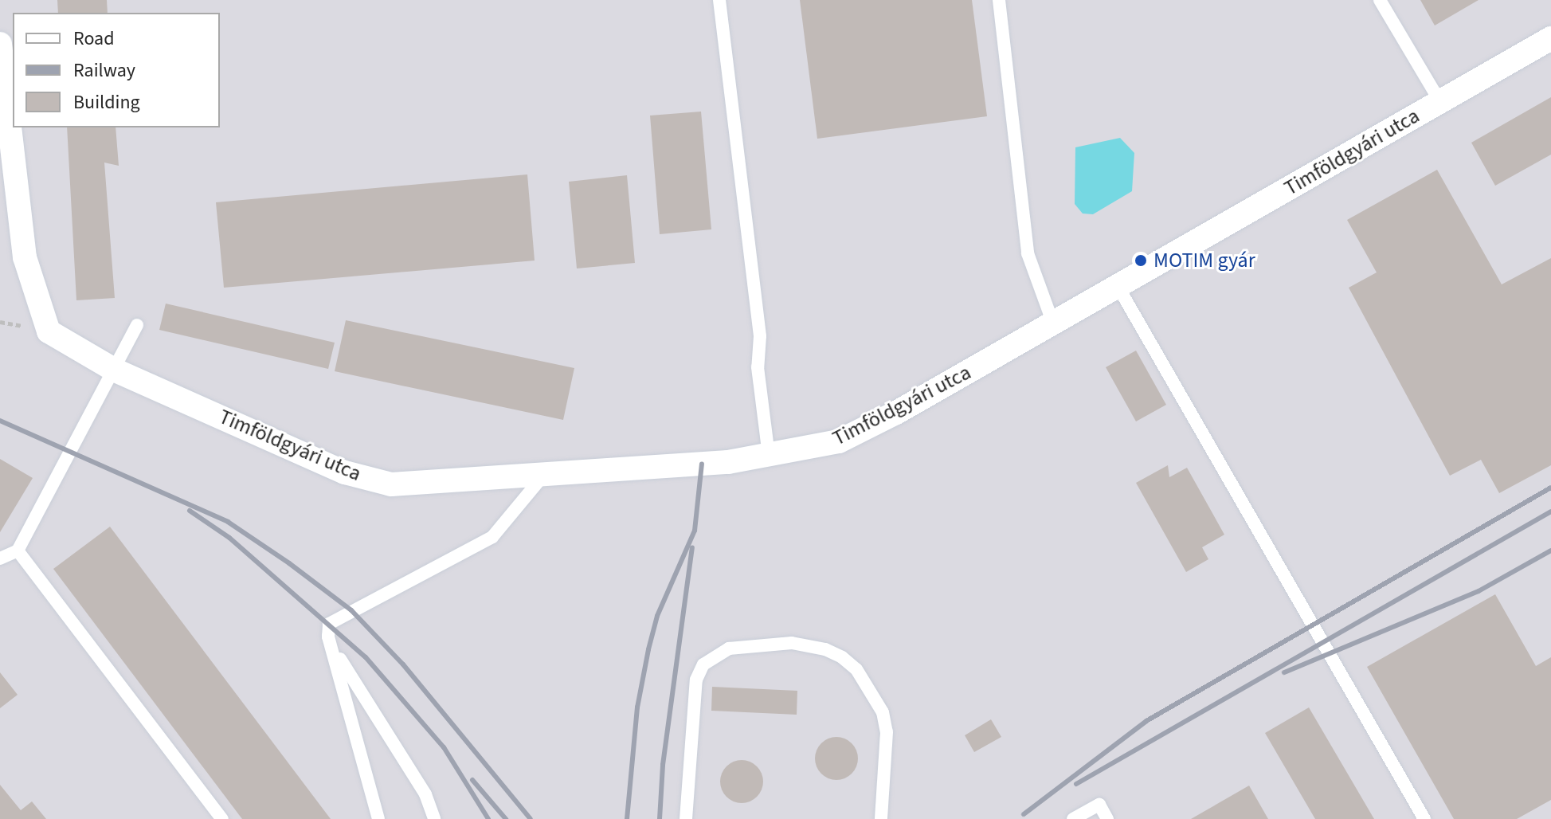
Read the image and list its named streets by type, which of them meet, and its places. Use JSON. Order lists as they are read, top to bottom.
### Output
{
  "streets": {
    "street": ["Timföldgyári utca"]
  },
  "places": ["MOTIM gyár"],
  "legend": ["Road", "Railway", "Building"]
}
